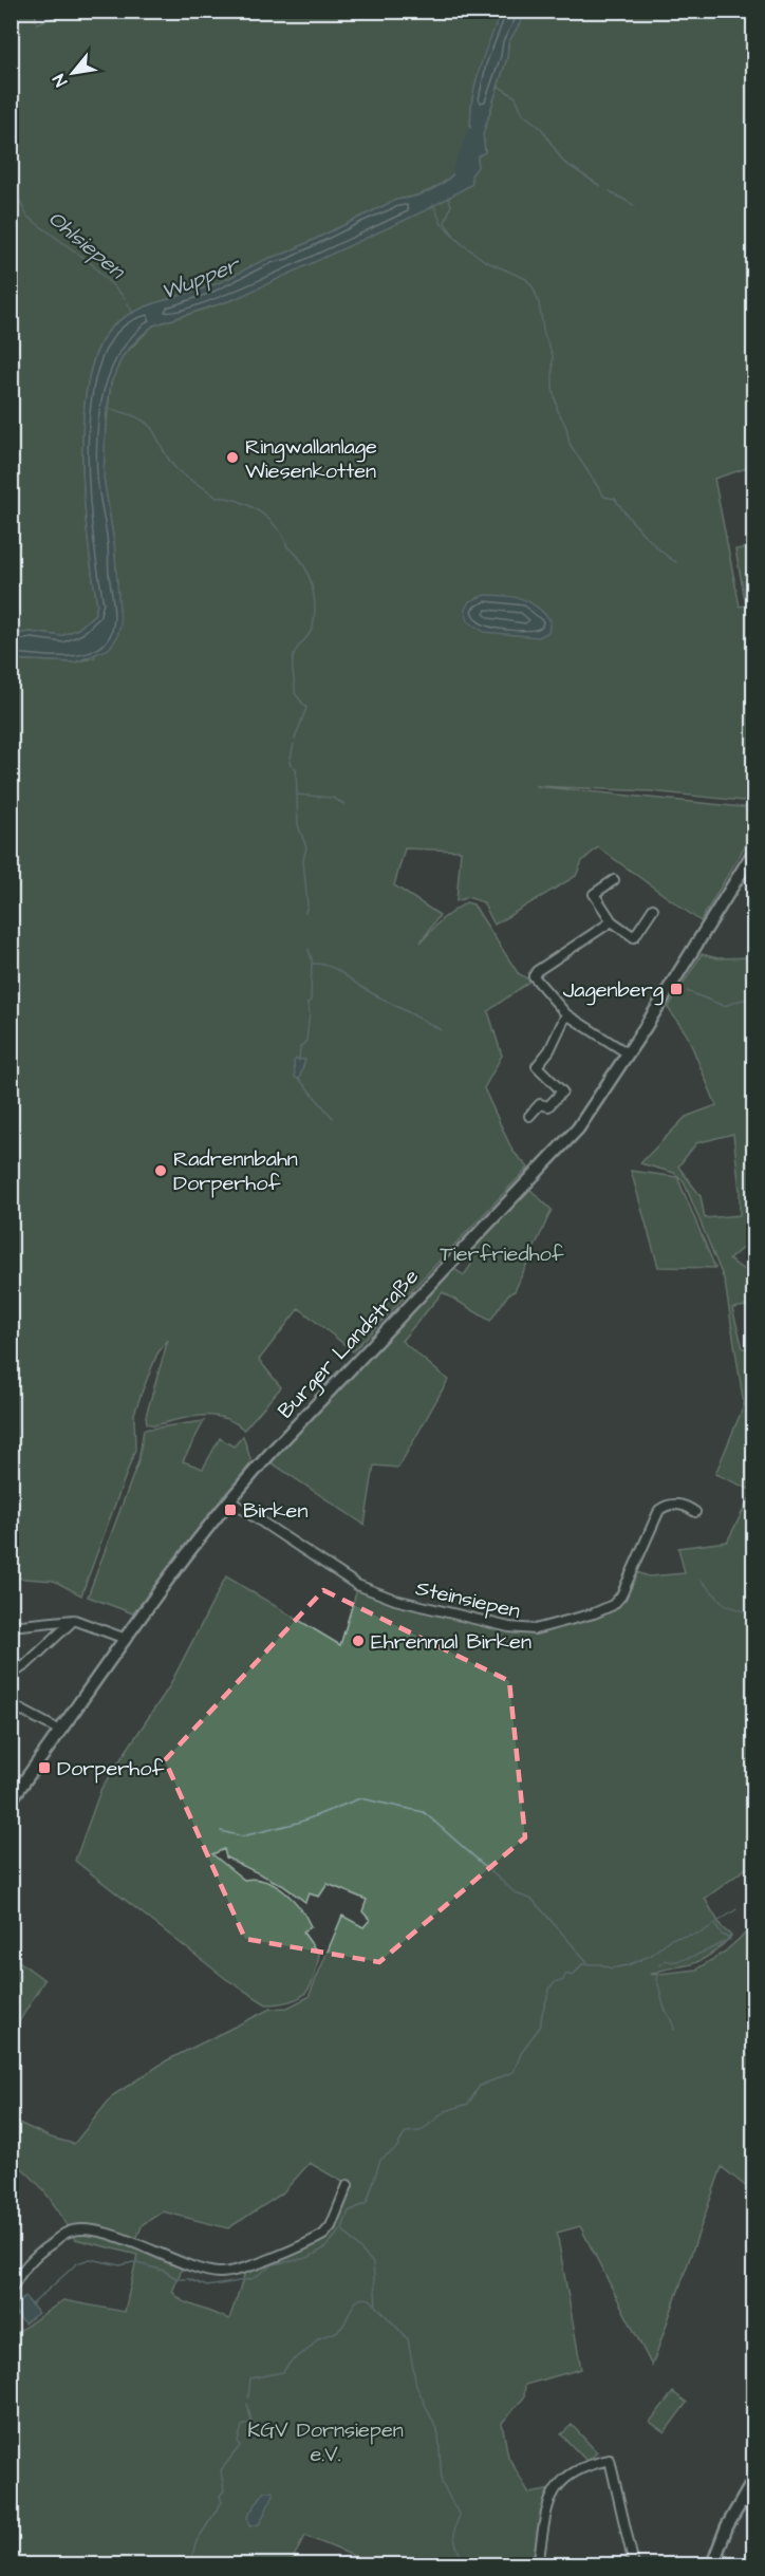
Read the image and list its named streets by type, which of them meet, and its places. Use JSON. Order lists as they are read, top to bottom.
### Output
{
  "streets": {
    "main road": ["Burger Landstraße"],
    "street": ["Steinsiepen"]
  },
  "crossings": [
    ["Burger Landstraße", "Steinsiepen"]
  ],
  "water": ["Ohlsiepen", "Wupper"],
  "parks": ["Tierfriedhof", "KGV Dornsiepen e.V."],
  "places": {
    "other": ["Ringwallanlage Wiesenkotten", "Radrennbahn Dorperhof", "Ehrenmal Birken"],
    "transit": ["Jagenberg", "Birken", "Dorperhof"]
  },
  "north": "bottom left"
}
